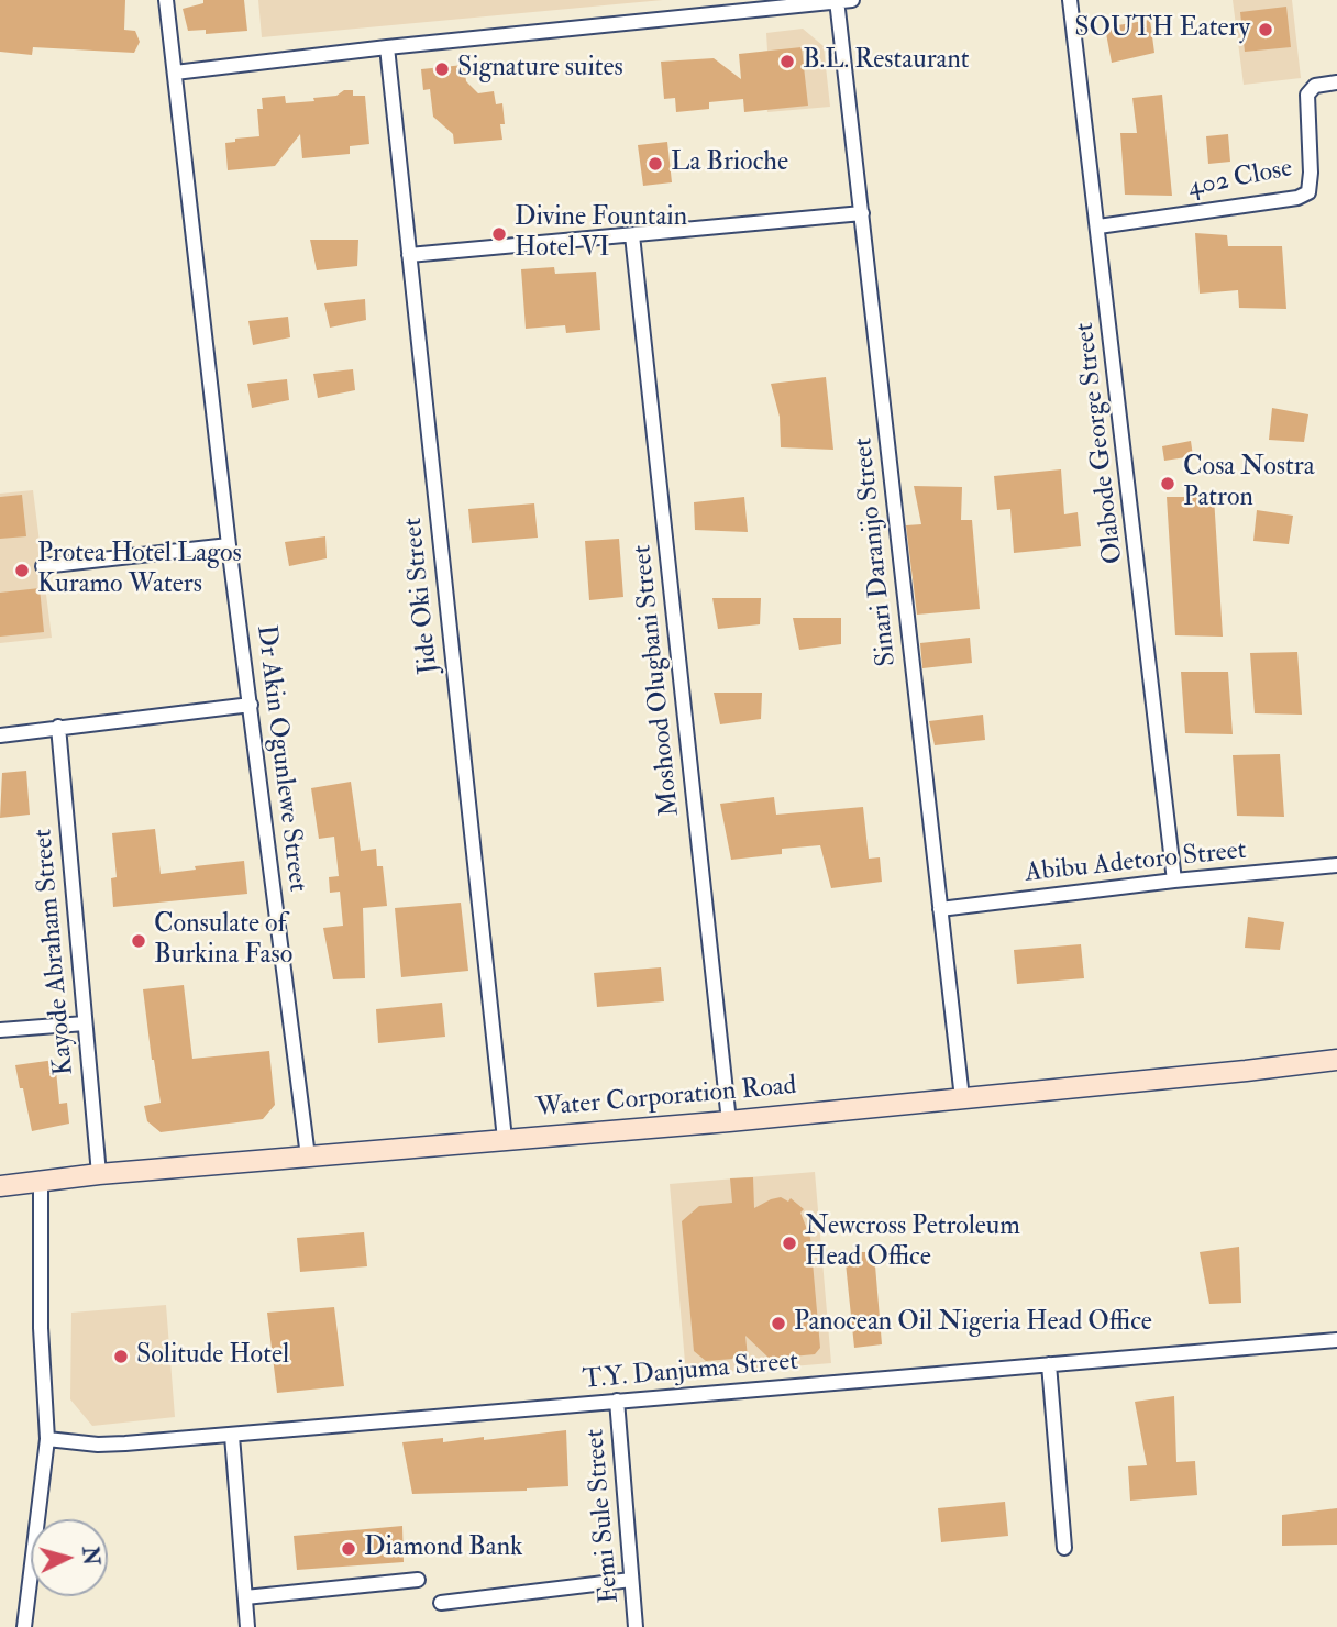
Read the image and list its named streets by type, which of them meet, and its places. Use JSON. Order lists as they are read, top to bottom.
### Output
{
  "streets": {
    "street": [
      "402 Close",
      "Olabode George Street",
      "Sinari Daranijo Street",
      "Jide Oki Street",
      "Moshood Olugbani Street",
      "Dr Akin Ogunlewe Street",
      "Abibu Adetoro Street",
      "Kayode Abraham Street",
      "Water Corporation Road",
      "T.Y. Danjuma Street",
      "Femi Sule Street"
    ]
  },
  "crossings": [
    ["402 Close", "Olabode George Street"],
    ["Olabode George Street", "Abibu Adetoro Street"],
    ["Sinari Daranijo Street", "Abibu Adetoro Street"],
    ["Sinari Daranijo Street", "Water Corporation Road"],
    ["Jide Oki Street", "Water Corporation Road"],
    ["Moshood Olugbani Street", "Water Corporation Road"],
    ["Dr Akin Ogunlewe Street", "Water Corporation Road"],
    ["Kayode Abraham Street", "Water Corporation Road"],
    ["T.Y. Danjuma Street", "Femi Sule Street"]
  ],
  "places": [
    "SOUTH Eatery",
    "B.L. Restaurant",
    "Signature suites",
    "La Brioche",
    "Divine Fountain Hotel VI",
    "Cosa Nostra Patron",
    "Protea Hotel Lagos Kuramo Waters",
    "Consulate of Burkina Faso",
    "Newcross Petroleum Head Office",
    "Panocean Oil Nigeria Head Office",
    "Solitude Hotel",
    "Diamond Bank"
  ],
  "north": "right"
}
